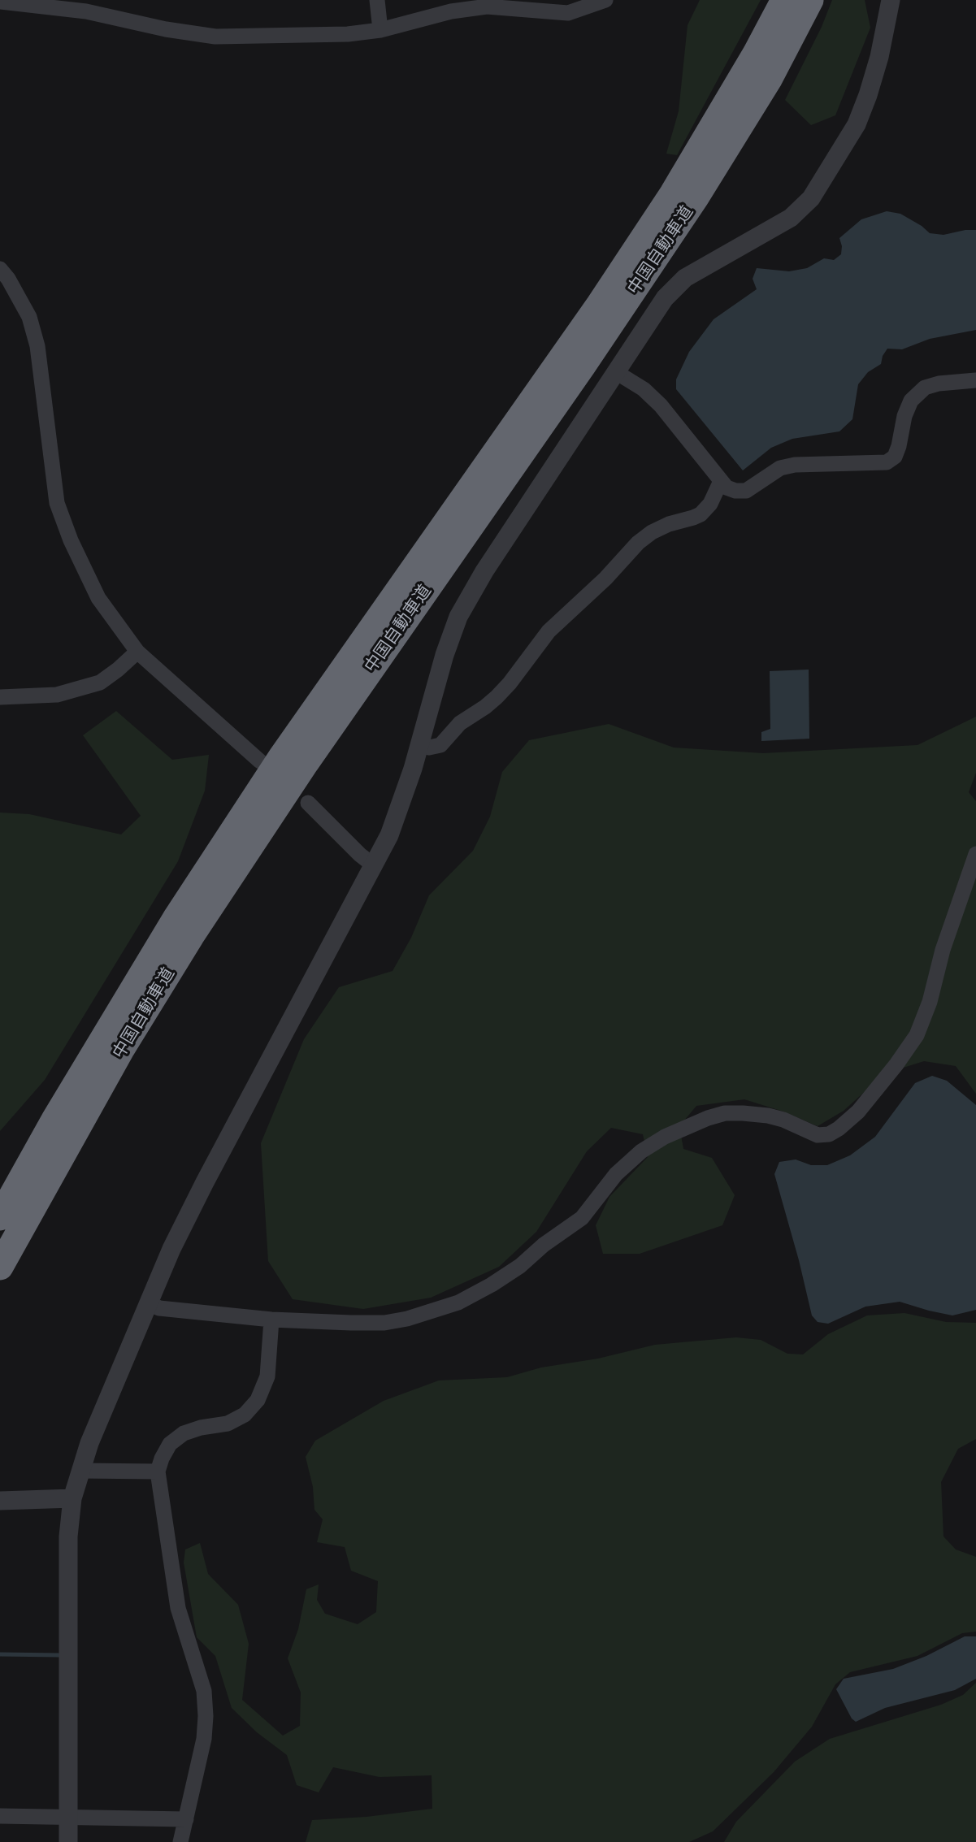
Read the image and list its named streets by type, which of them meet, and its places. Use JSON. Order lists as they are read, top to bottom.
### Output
{
  "streets": {
    "highway": ["中国自動車道"]
  }
}
